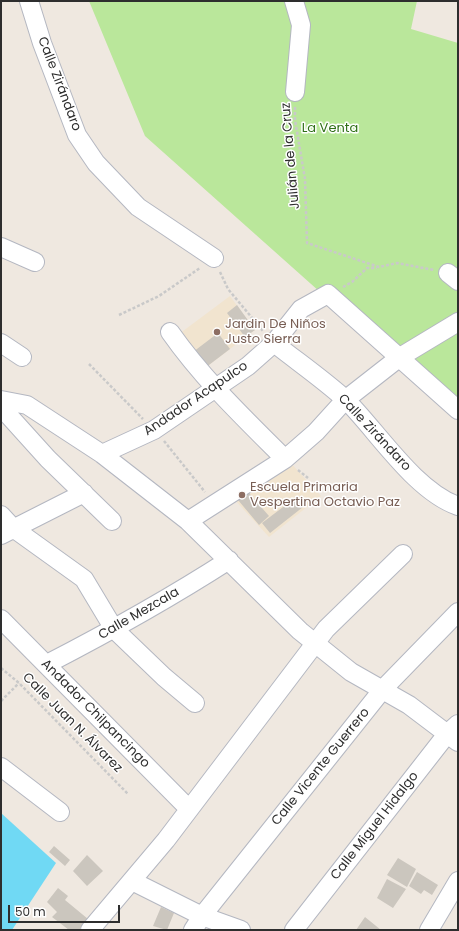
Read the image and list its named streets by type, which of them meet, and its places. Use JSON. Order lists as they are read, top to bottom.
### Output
{
  "streets": {
    "street": [
      "Calle Zirándaro",
      "Andador Acapulco",
      "Calle Mezcala",
      "Andador Chilpancingo",
      "Calle Vicente Guerrero",
      "Calle Miguel Hidalgo"
    ],
    "path": ["Julián de la Cruz", "Calle Juan N. Álvarez"]
  },
  "crossings": [
    ["Calle Zirándaro", "Andador Acapulco"],
    ["Calle Mezcala", "Andador Chilpancingo"]
  ],
  "parks": ["La Venta"],
  "places": ["Jardin De Niños Justo Sierra", "Escuela Primaria Vespertina Octavio Paz"],
  "scale_bar": "50 m"
}
